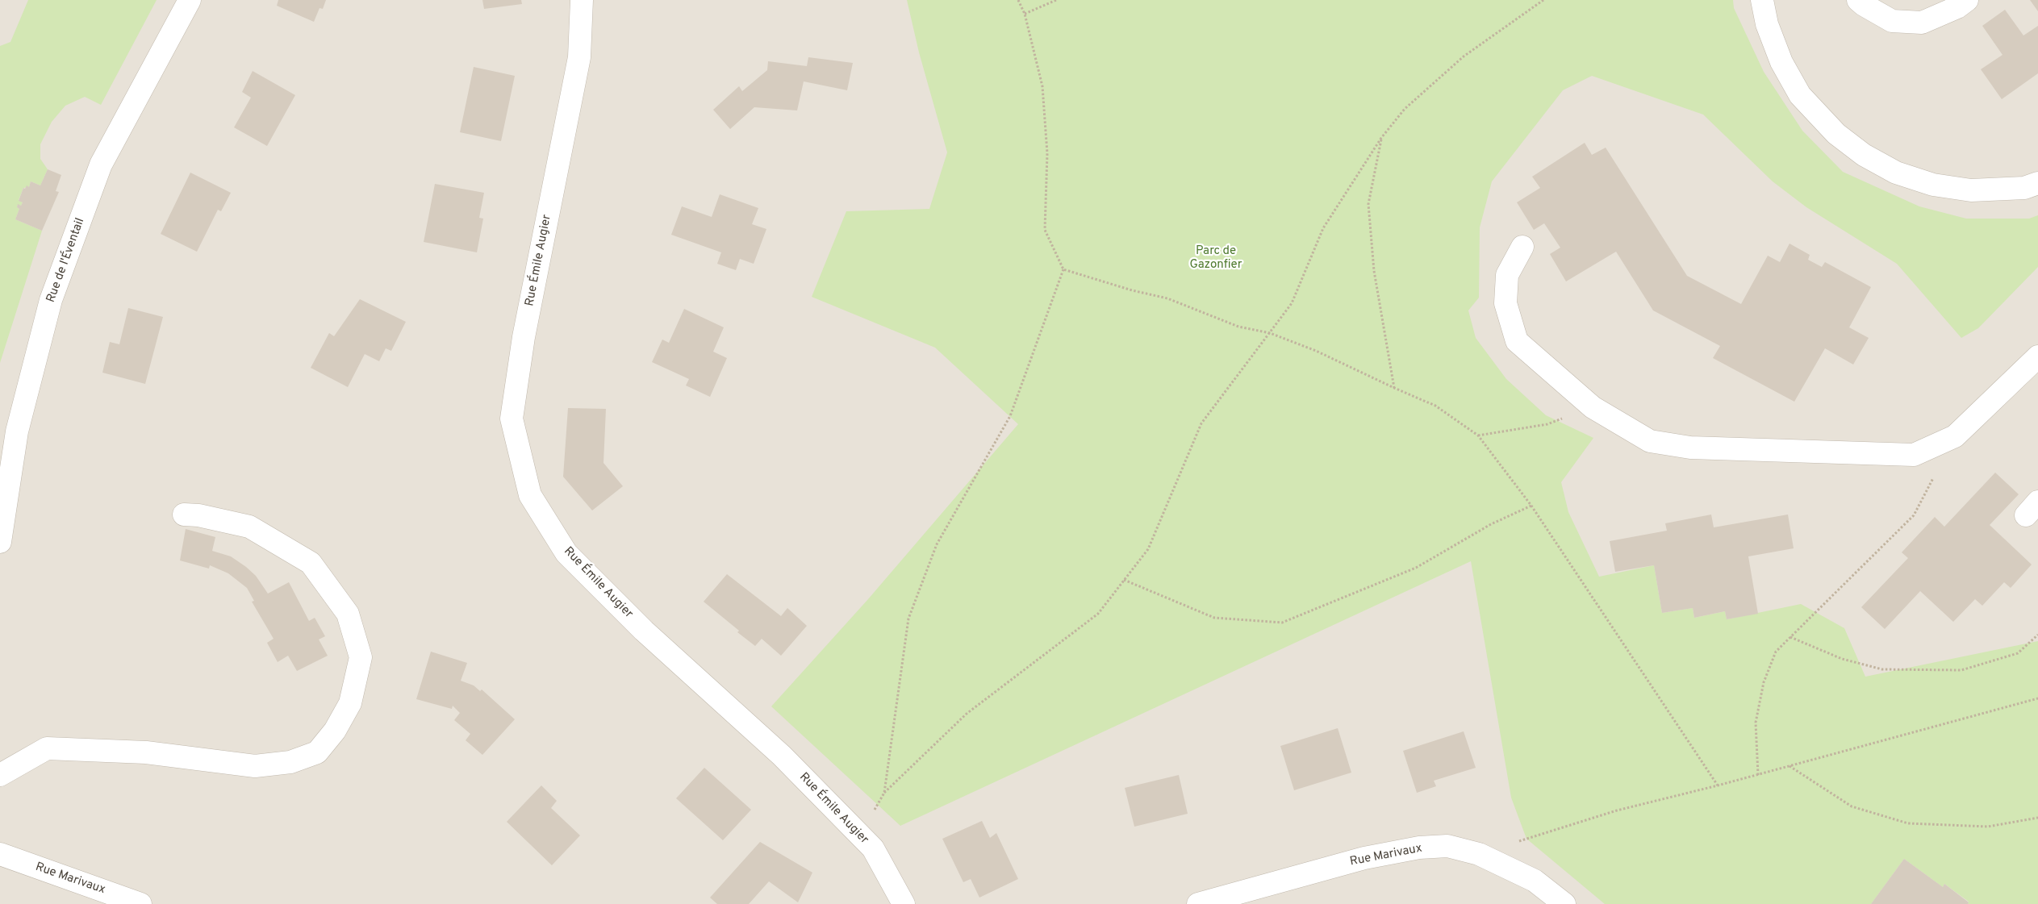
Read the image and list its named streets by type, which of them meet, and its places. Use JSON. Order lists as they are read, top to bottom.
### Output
{
  "streets": {
    "street": ["Rue de l'Éventail", "Rue Émile Augier", "Rue Marivaux"]
  },
  "parks": ["Parc de Gazonfier"]
}
